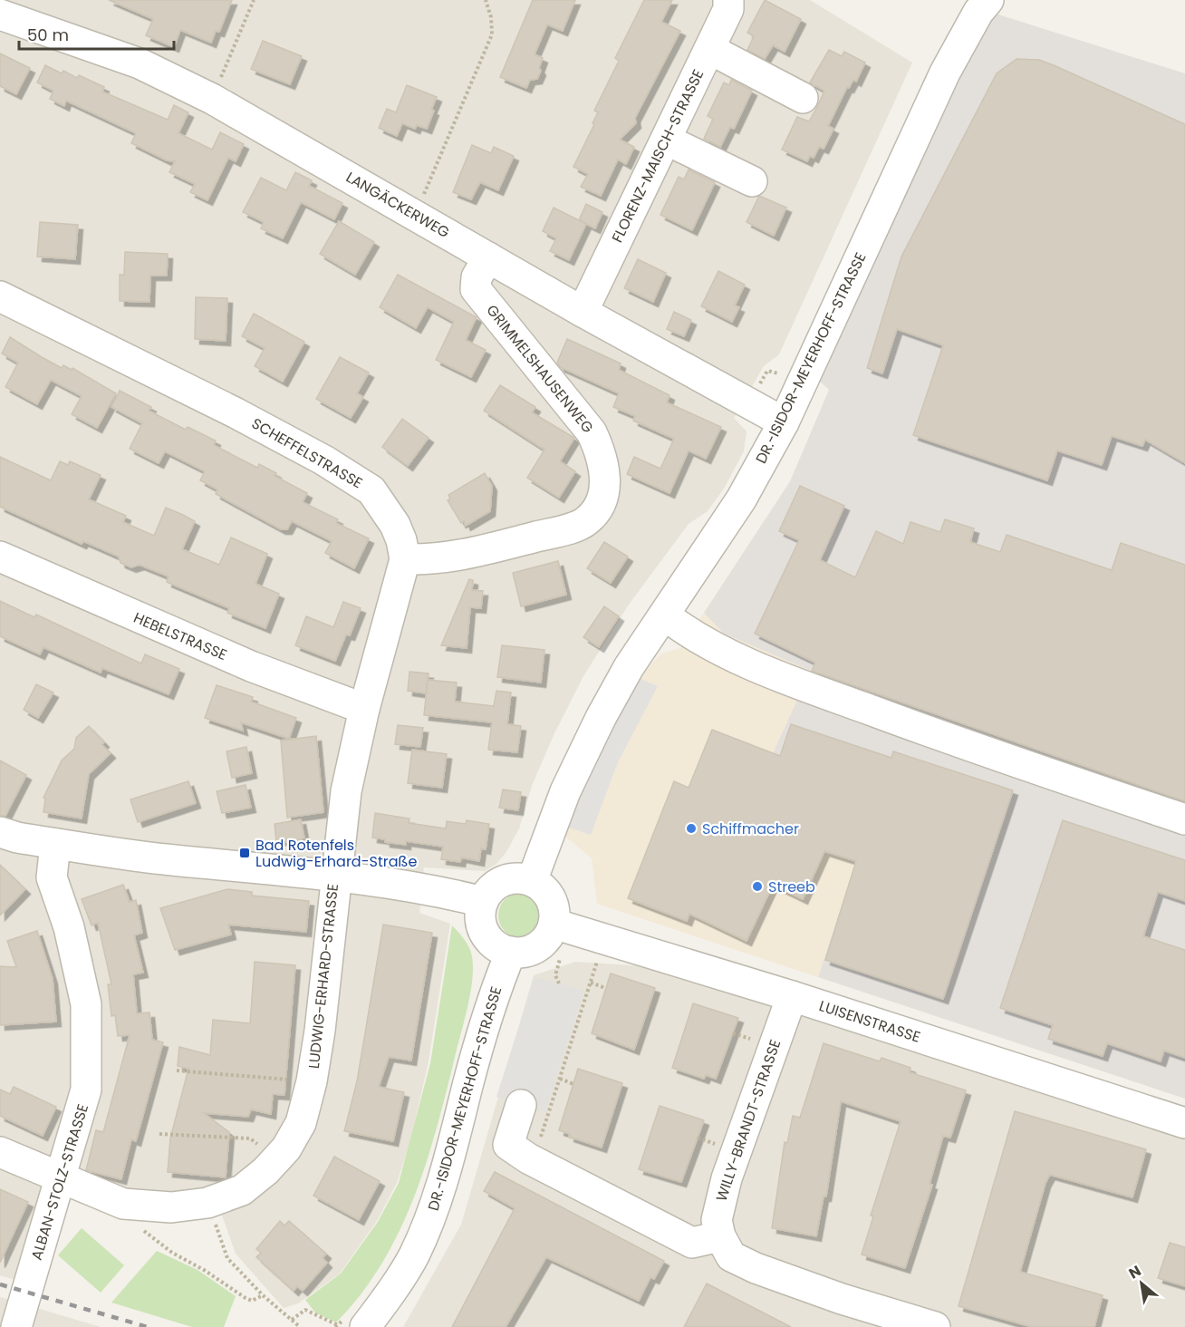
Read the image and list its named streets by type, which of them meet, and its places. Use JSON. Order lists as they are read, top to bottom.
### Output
{
  "streets": {
    "street": [
      "FLORENZ-MAISCH-STRASSE",
      "LANGÄCKERWEG",
      "DR.-ISIDOR-MEYERHOFF-STRASSE",
      "GRIMMELSHAUSENWEG",
      "SCHEFFELSTRASSE",
      "HEBELSTRASSE",
      "LUDWIG-ERHARD-STRASSE",
      "LUISENSTRASSE",
      "WILLY-BRANDT-STRASSE",
      "ALBAN-STOLZ-STRASSE"
    ]
  },
  "crossings": [
    ["FLORENZ-MAISCH-STRASSE", "LANGÄCKERWEG"],
    ["LANGÄCKERWEG", "DR.-ISIDOR-MEYERHOFF-STRASSE"],
    ["LANGÄCKERWEG", "GRIMMELSHAUSENWEG"],
    ["DR.-ISIDOR-MEYERHOFF-STRASSE", "LUISENSTRASSE"],
    ["GRIMMELSHAUSENWEG", "SCHEFFELSTRASSE"],
    ["SCHEFFELSTRASSE", "HEBELSTRASSE"],
    ["SCHEFFELSTRASSE", "LUDWIG-ERHARD-STRASSE"],
    ["LUDWIG-ERHARD-STRASSE", "ALBAN-STOLZ-STRASSE"],
    ["LUISENSTRASSE", "WILLY-BRANDT-STRASSE"]
  ],
  "places": {
    "other": ["Schiffmacher", "Streeb"],
    "transit": ["Bad Rotenfels Ludwig-Erhard-Straße"]
  },
  "scale_bar": "50 m",
  "north": "top left"
}
